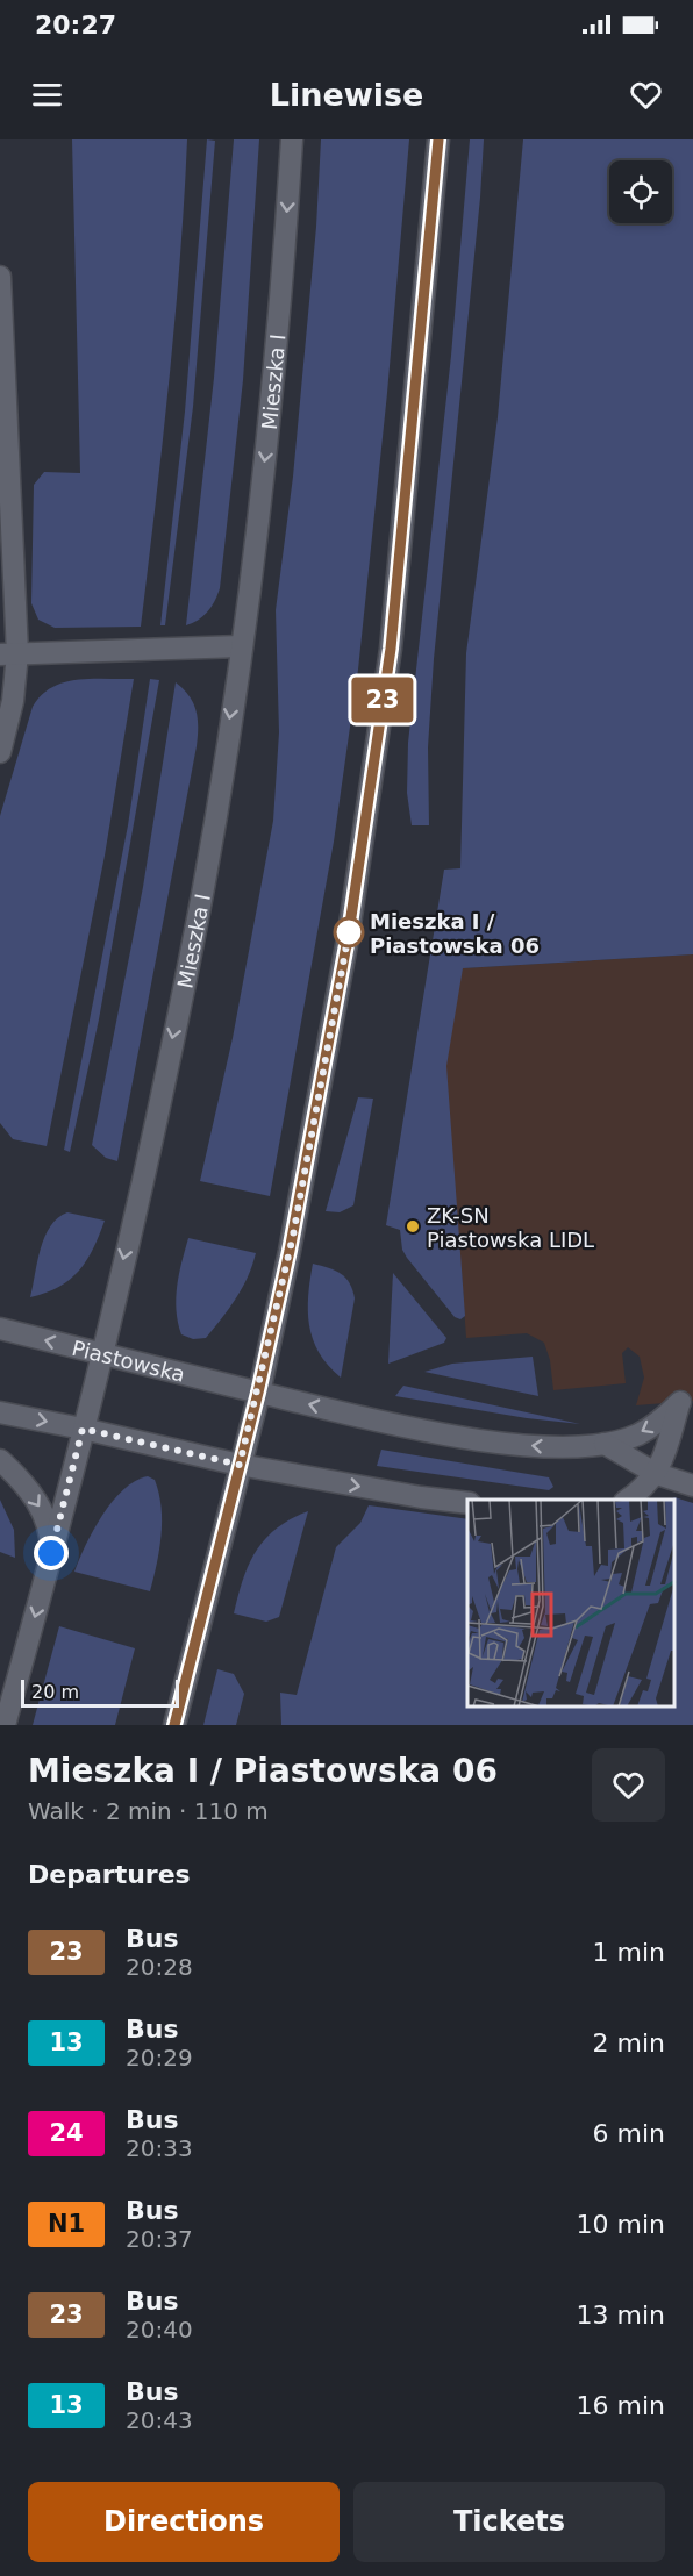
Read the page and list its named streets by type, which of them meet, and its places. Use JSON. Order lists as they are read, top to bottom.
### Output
{
  "streets": {
    "street": ["Mieszka I", "Piastowska"]
  },
  "crossings": [
    ["Mieszka I", "Piastowska"]
  ],
  "places": ["Mieszka I / Piastowska 06", "ZK-SN Piastowska LIDL"],
  "lines": ["bus line 23"],
  "scale_bar": "20 m",
  "page": {
    "status": "20:27",
    "header": "Linewise",
    "on_map": "23",
    "scale": "20 m",
    "heading": [
      ["Mieszka I / Piastowska 06", "Walk · 2 min · 110 m"],
      "Departures"
    ],
    "list": [
      {
        "mark": "23",
        "name": "Bus",
        "note": "20:28",
        "value": "1 min"
      },
      {
        "mark": "13",
        "name": "Bus",
        "note": "20:29",
        "value": "2 min"
      },
      {
        "mark": "24",
        "name": "Bus",
        "note": "20:33",
        "value": "6 min"
      },
      {
        "mark": "N1",
        "name": "Bus",
        "note": "20:37",
        "value": "10 min"
      },
      {
        "mark": "23",
        "name": "Bus",
        "note": "20:40",
        "value": "13 min"
      },
      {
        "mark": "13",
        "name": "Bus",
        "note": "20:43",
        "value": "16 min"
      }
    ],
    "buttons": ["Directions", "Tickets"]
  }
}
